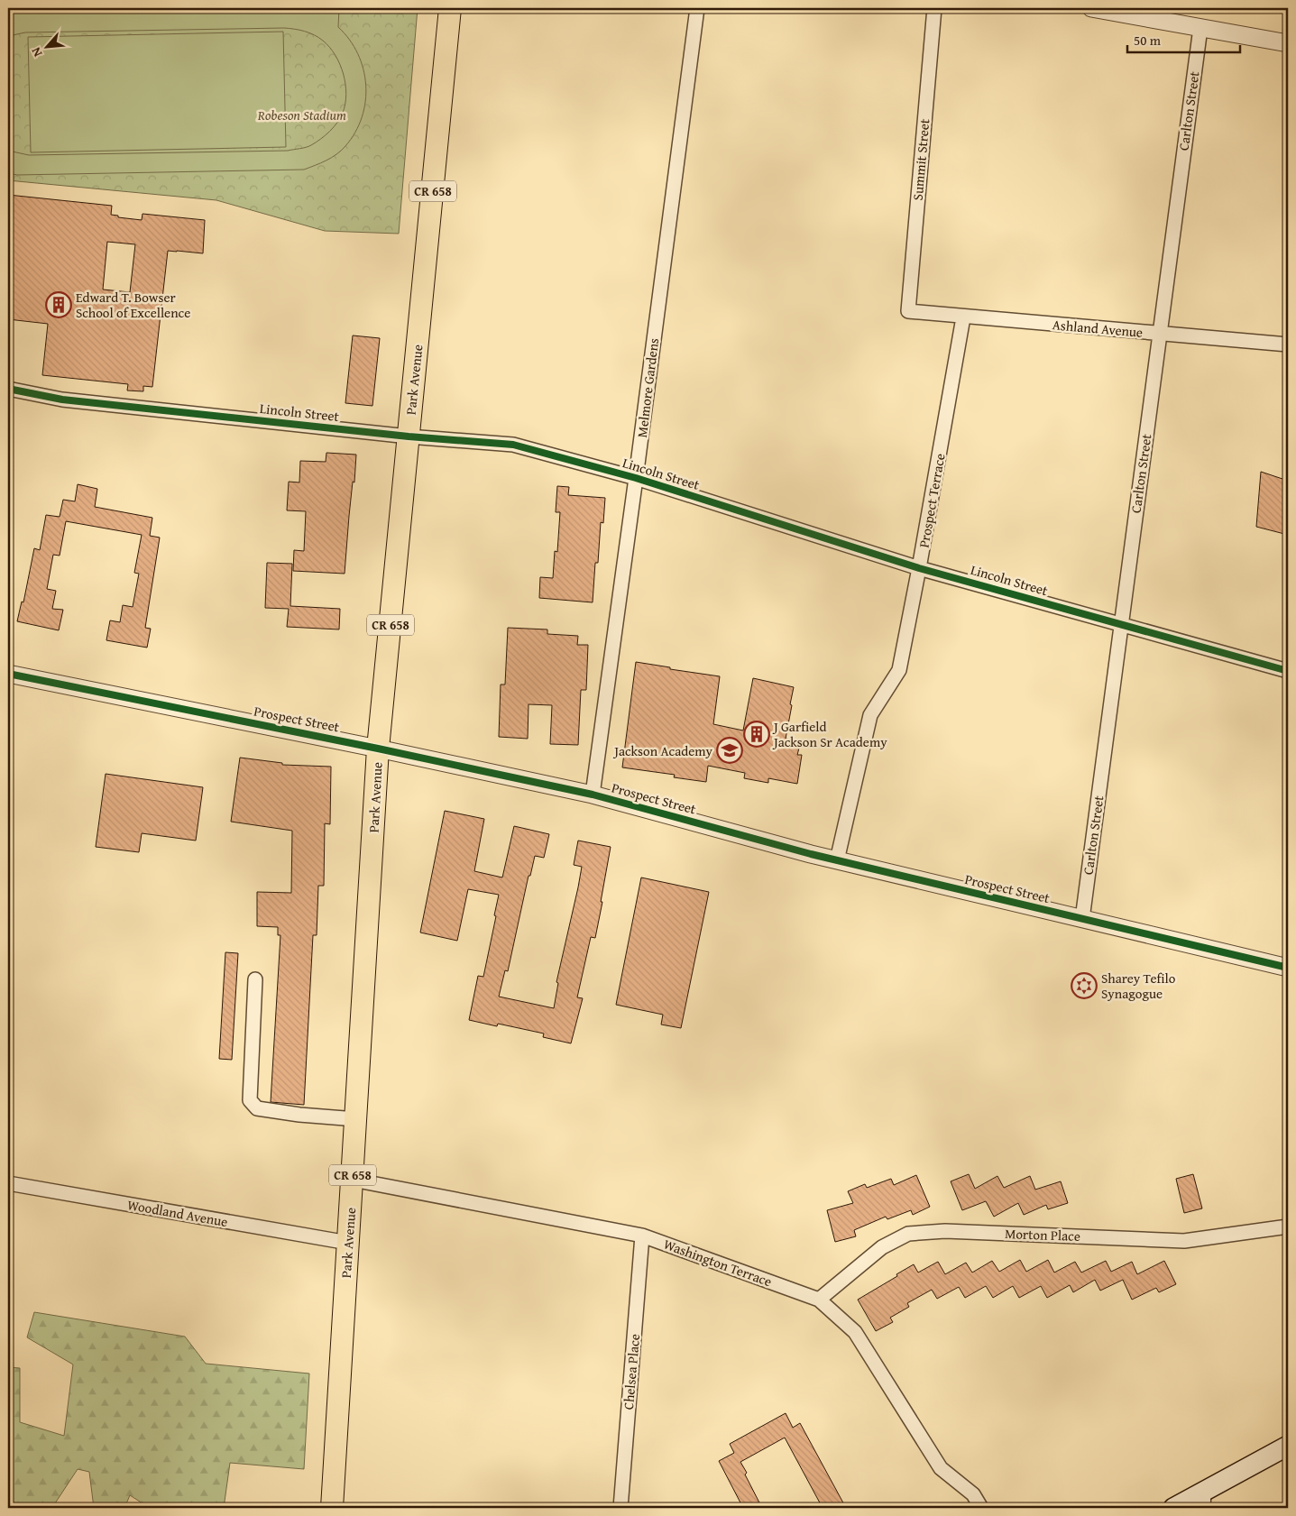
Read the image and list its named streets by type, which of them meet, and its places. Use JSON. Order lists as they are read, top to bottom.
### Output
{
  "streets": {
    "main road": ["CR 658", "Park Avenue"],
    "street": [
      "Carlton Street",
      "Summit Street",
      "Ashland Avenue",
      "Melmore Gardens",
      "Lincoln Street",
      "Prospect Terrace",
      "Prospect Street",
      "Woodland Avenue",
      "Morton Place",
      "Washington Terrace",
      "Chelsea Place"
    ]
  },
  "crossings": [
    ["Carlton Street", "Ashland Avenue"],
    ["Carlton Street", "Lincoln Street"],
    ["Carlton Street", "Prospect Street"],
    ["Summit Street", "Ashland Avenue"],
    ["Ashland Avenue", "Prospect Terrace"],
    ["Park Avenue", "Lincoln Street"],
    ["Park Avenue", "Prospect Street"],
    ["Park Avenue", "Woodland Avenue"],
    ["Park Avenue", "Washington Terrace"],
    ["Melmore Gardens", "Lincoln Street"],
    ["Melmore Gardens", "Prospect Street"],
    ["Lincoln Street", "Prospect Terrace"],
    ["Prospect Terrace", "Prospect Street"],
    ["Morton Place", "Washington Terrace"],
    ["Washington Terrace", "Chelsea Place"]
  ],
  "parks": ["Robeson Stadium"],
  "places": {
    "building": ["Edward T. Bowser School of Excellence", "J Garfield Jackson Sr Academy"],
    "school or university": ["Jackson Academy"],
    "synagogue": ["Sharey Tefilo Synagogue"]
  },
  "scale_bar": "50 m",
  "north": "bottom left"
}
